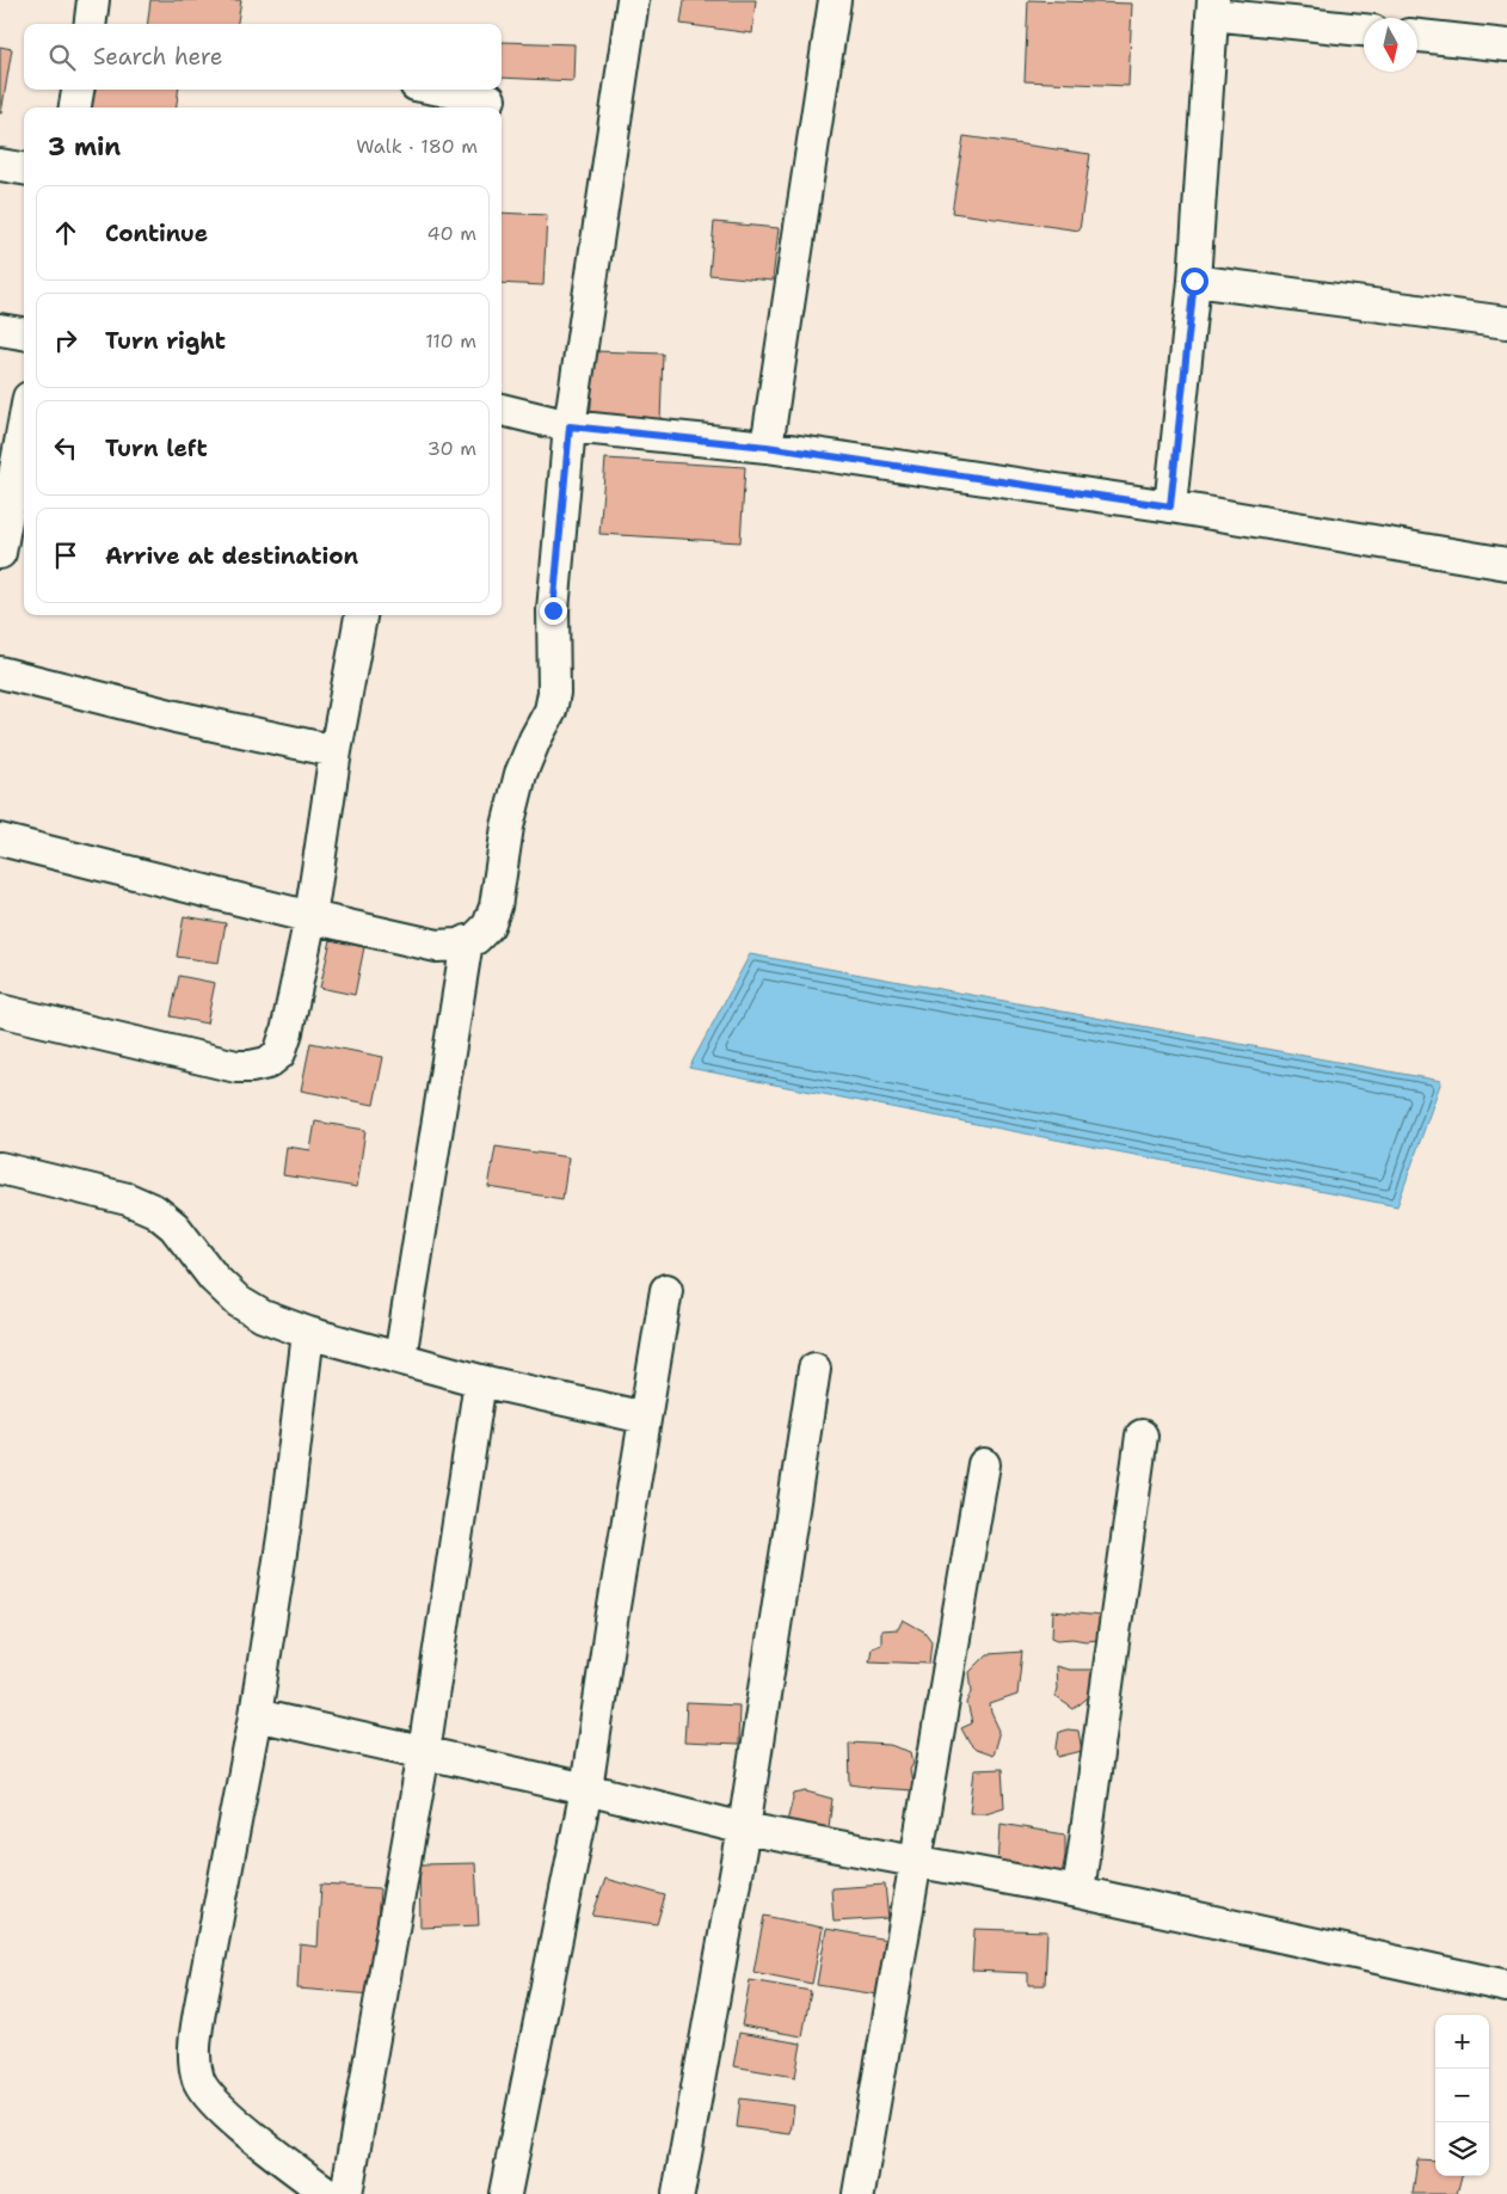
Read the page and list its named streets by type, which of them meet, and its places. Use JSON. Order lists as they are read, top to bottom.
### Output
{
  "north": "bottom",
  "page": {
    "search": "Search here",
    "heading": ["3 min", "Walk · 180 m"],
    "list": [
      ["Continue", "40 m"],
      ["Turn right", "110 m"],
      ["Turn left", "30 m"],
      "Arrive at destination"
    ],
    "map_buttons": ["+", "−"]
  }
}
